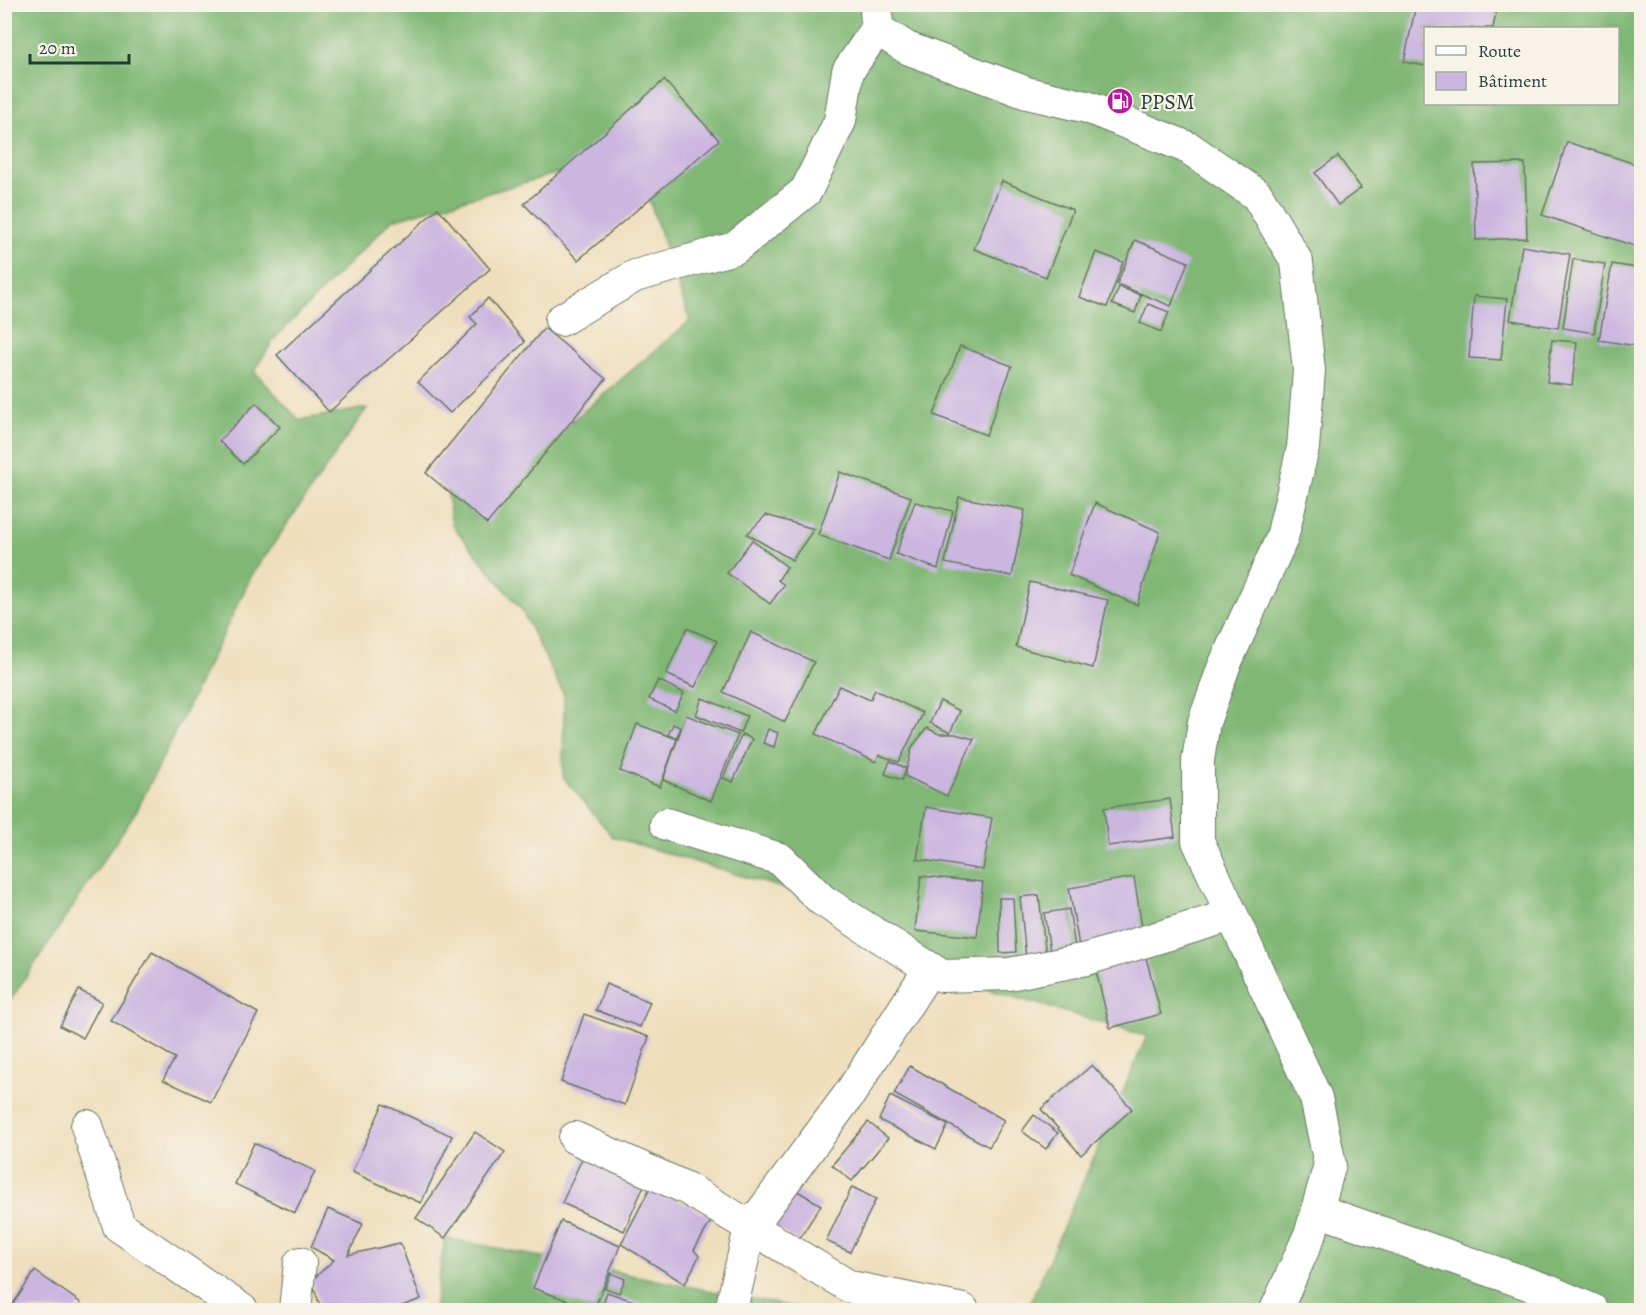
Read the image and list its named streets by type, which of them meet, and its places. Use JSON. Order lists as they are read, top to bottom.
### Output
{
  "places": {
    "fuel station": ["PPSM"]
  },
  "legend": ["Route", "Bâtiment"],
  "scale_bar": "20 m"
}
